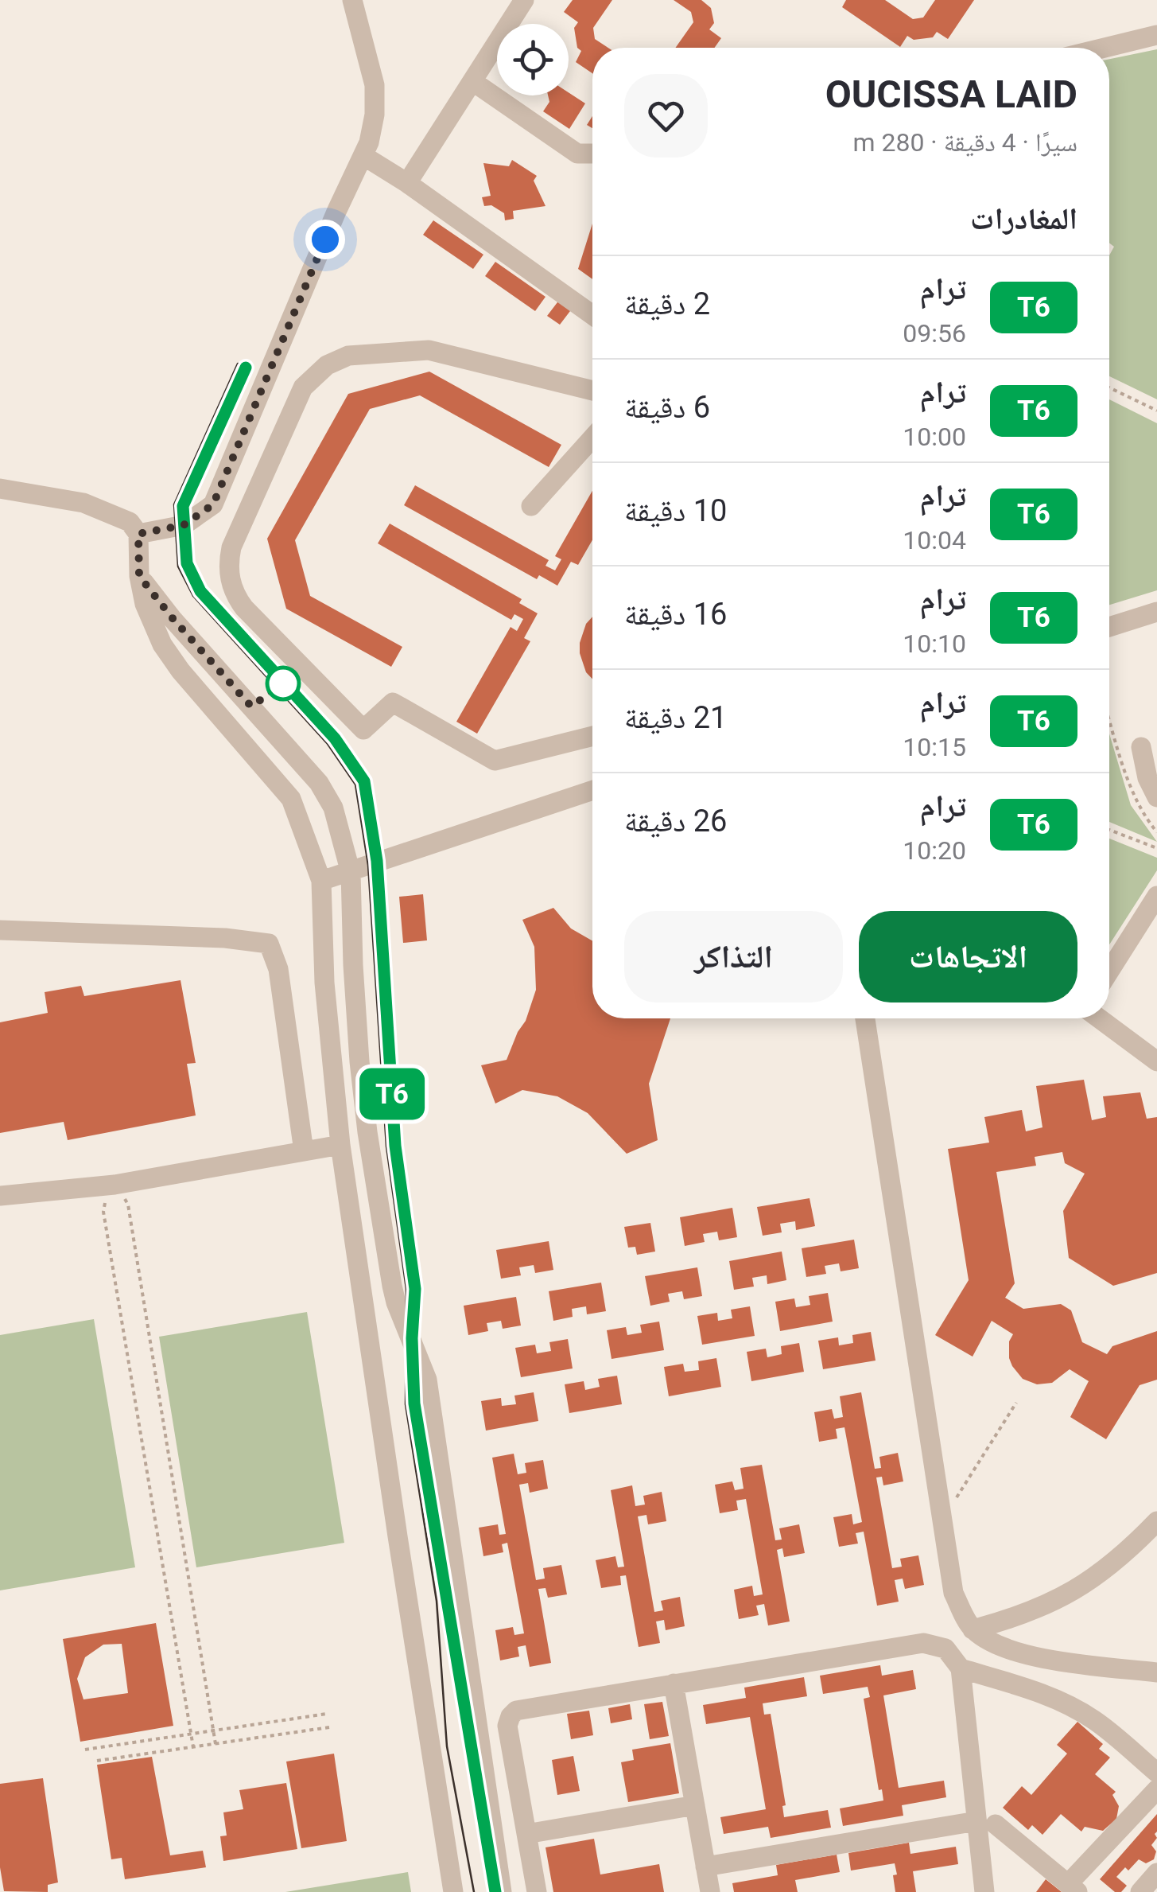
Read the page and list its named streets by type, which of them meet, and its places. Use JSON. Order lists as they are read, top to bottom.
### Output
{
  "lines": ["tram line T6"],
  "page": {
    "on_map": "T6",
    "heading": [
      ["OUCISSA LAID", "سيرًا · 4 دقيقة · 280 m"],
      "المغادرات"
    ],
    "list": [
      {
        "mark": "T6",
        "name": "ترام",
        "note": "09:56",
        "value": "2 دقيقة"
      },
      {
        "mark": "T6",
        "name": "ترام",
        "note": "10:00",
        "value": "6 دقيقة"
      },
      {
        "mark": "T6",
        "name": "ترام",
        "note": "10:04",
        "value": "10 دقيقة"
      },
      {
        "mark": "T6",
        "name": "ترام",
        "note": "10:10",
        "value": "16 دقيقة"
      },
      {
        "mark": "T6",
        "name": "ترام",
        "note": "10:15",
        "value": "21 دقيقة"
      },
      {
        "mark": "T6",
        "name": "ترام",
        "note": "10:20",
        "value": "26 دقيقة"
      }
    ],
    "buttons": ["الاتجاهات", "التذاكر"]
  }
}
